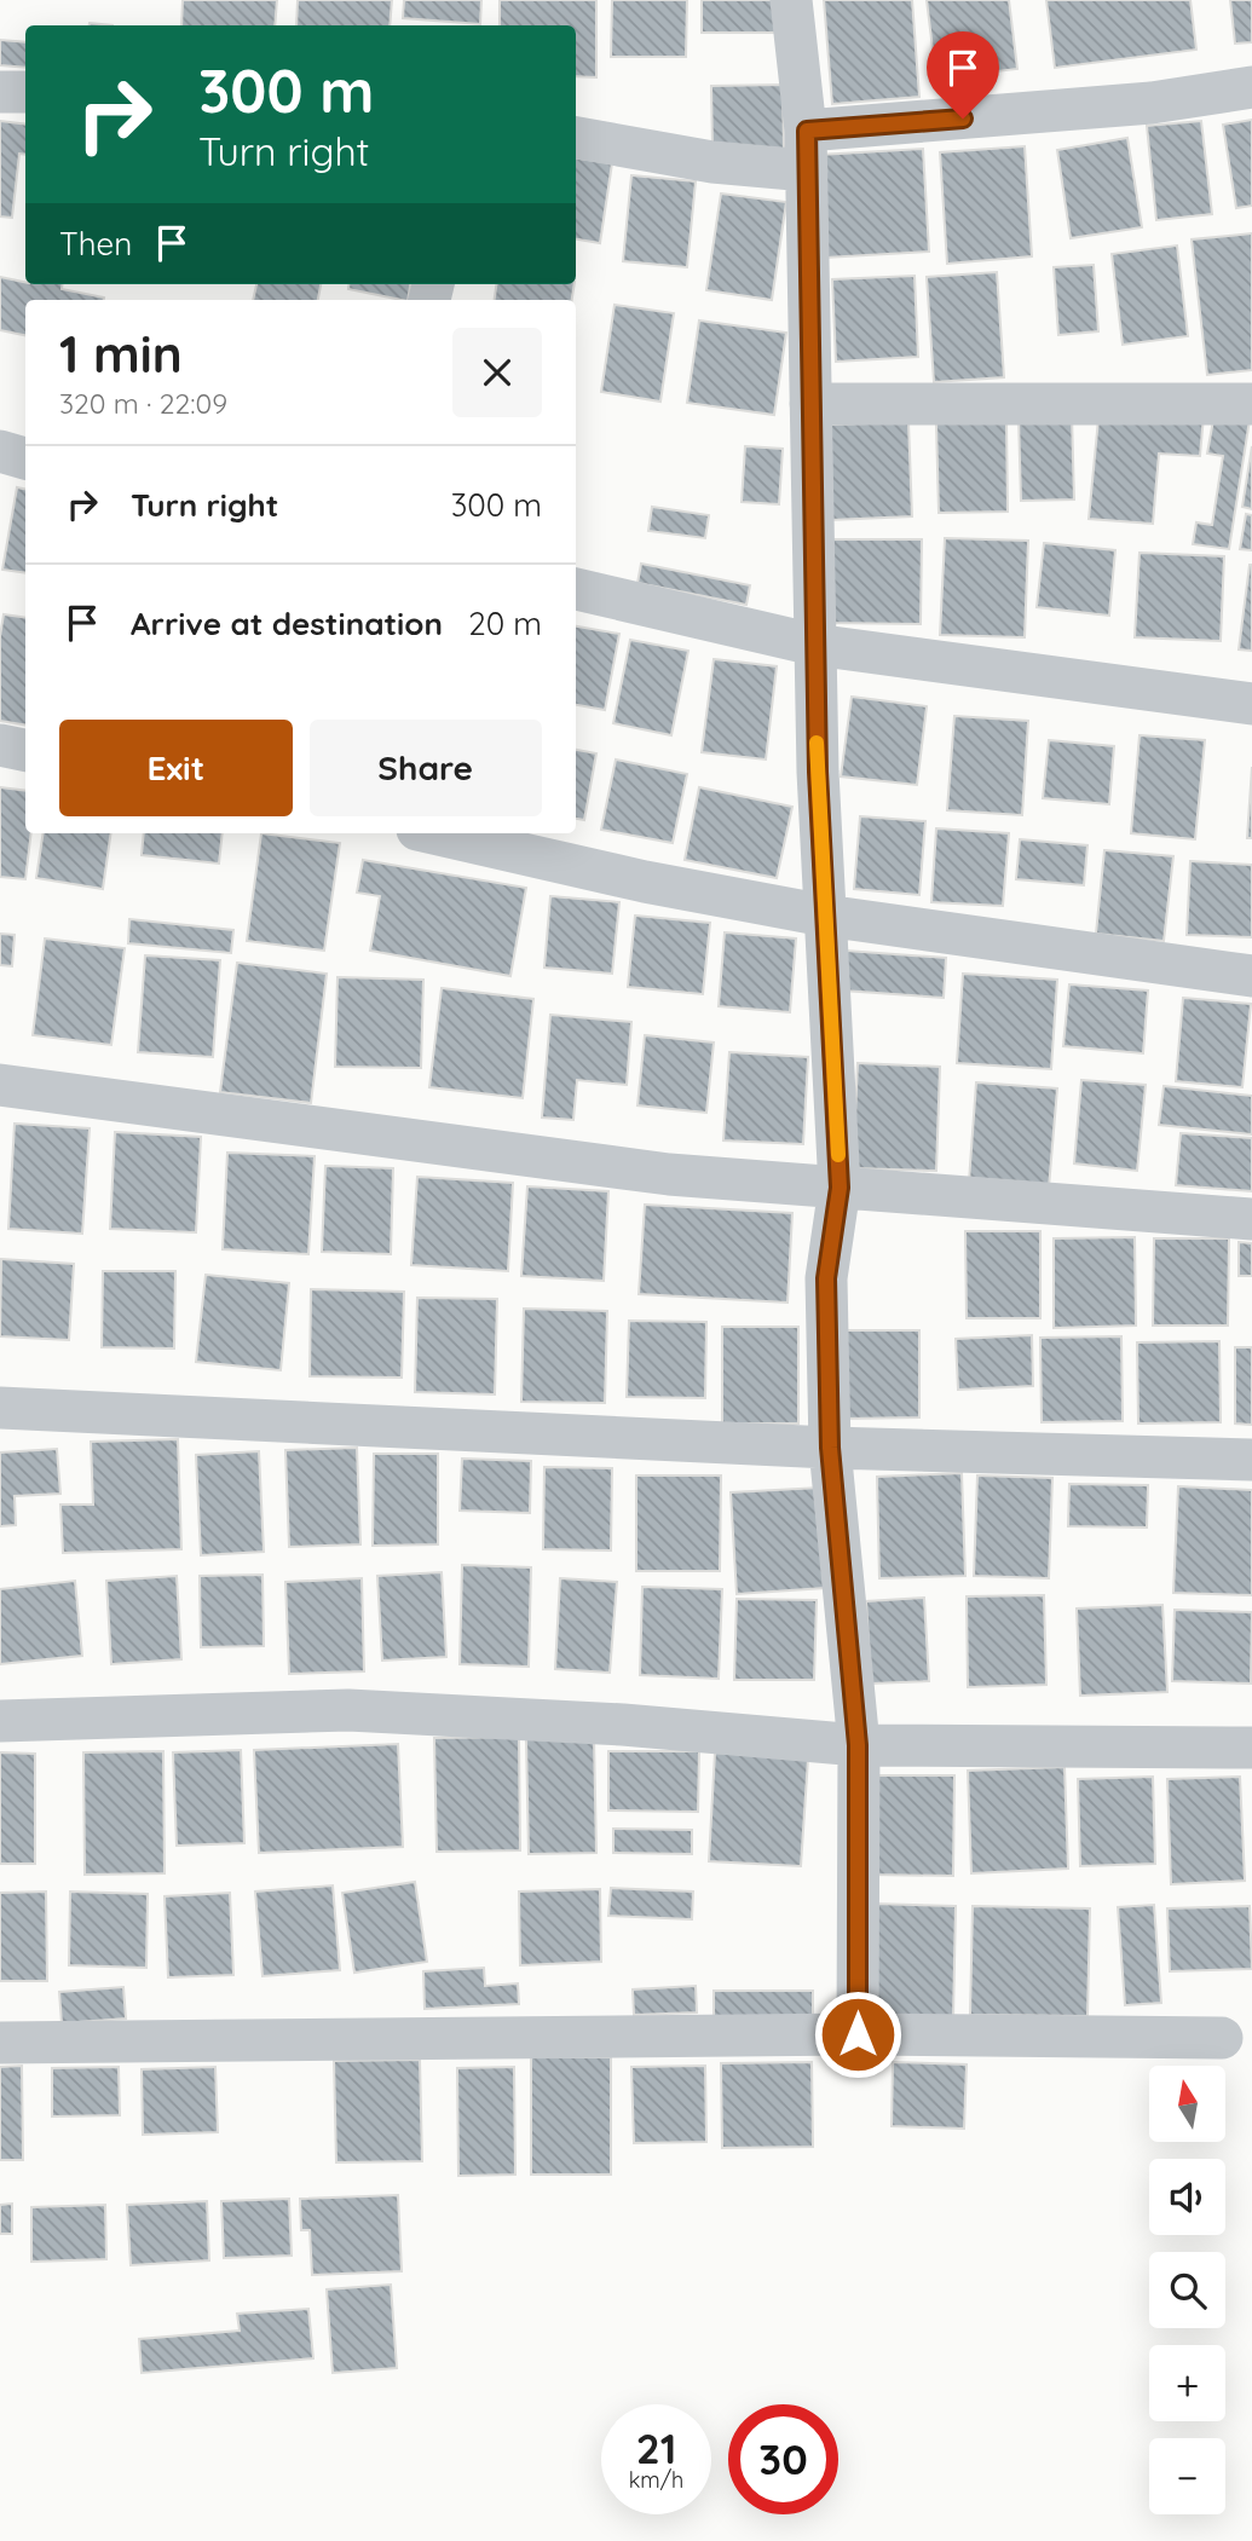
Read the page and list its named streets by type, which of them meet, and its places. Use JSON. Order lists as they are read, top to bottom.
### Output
{
  "north": "top",
  "page": {
    "turn": ["300 m", "Turn right"],
    "then": "Then",
    "heading": ["1 min", "320 m · 22:09"],
    "list": [
      {
        "name": "Turn right",
        "value": "300 m"
      },
      {
        "name": "Arrive at destination",
        "value": "20 m"
      }
    ],
    "buttons": ["Exit", "Share"],
    "map_buttons": ["+", "−"],
    "speed": "21 km/h",
    "limit": "30"
  }
}
